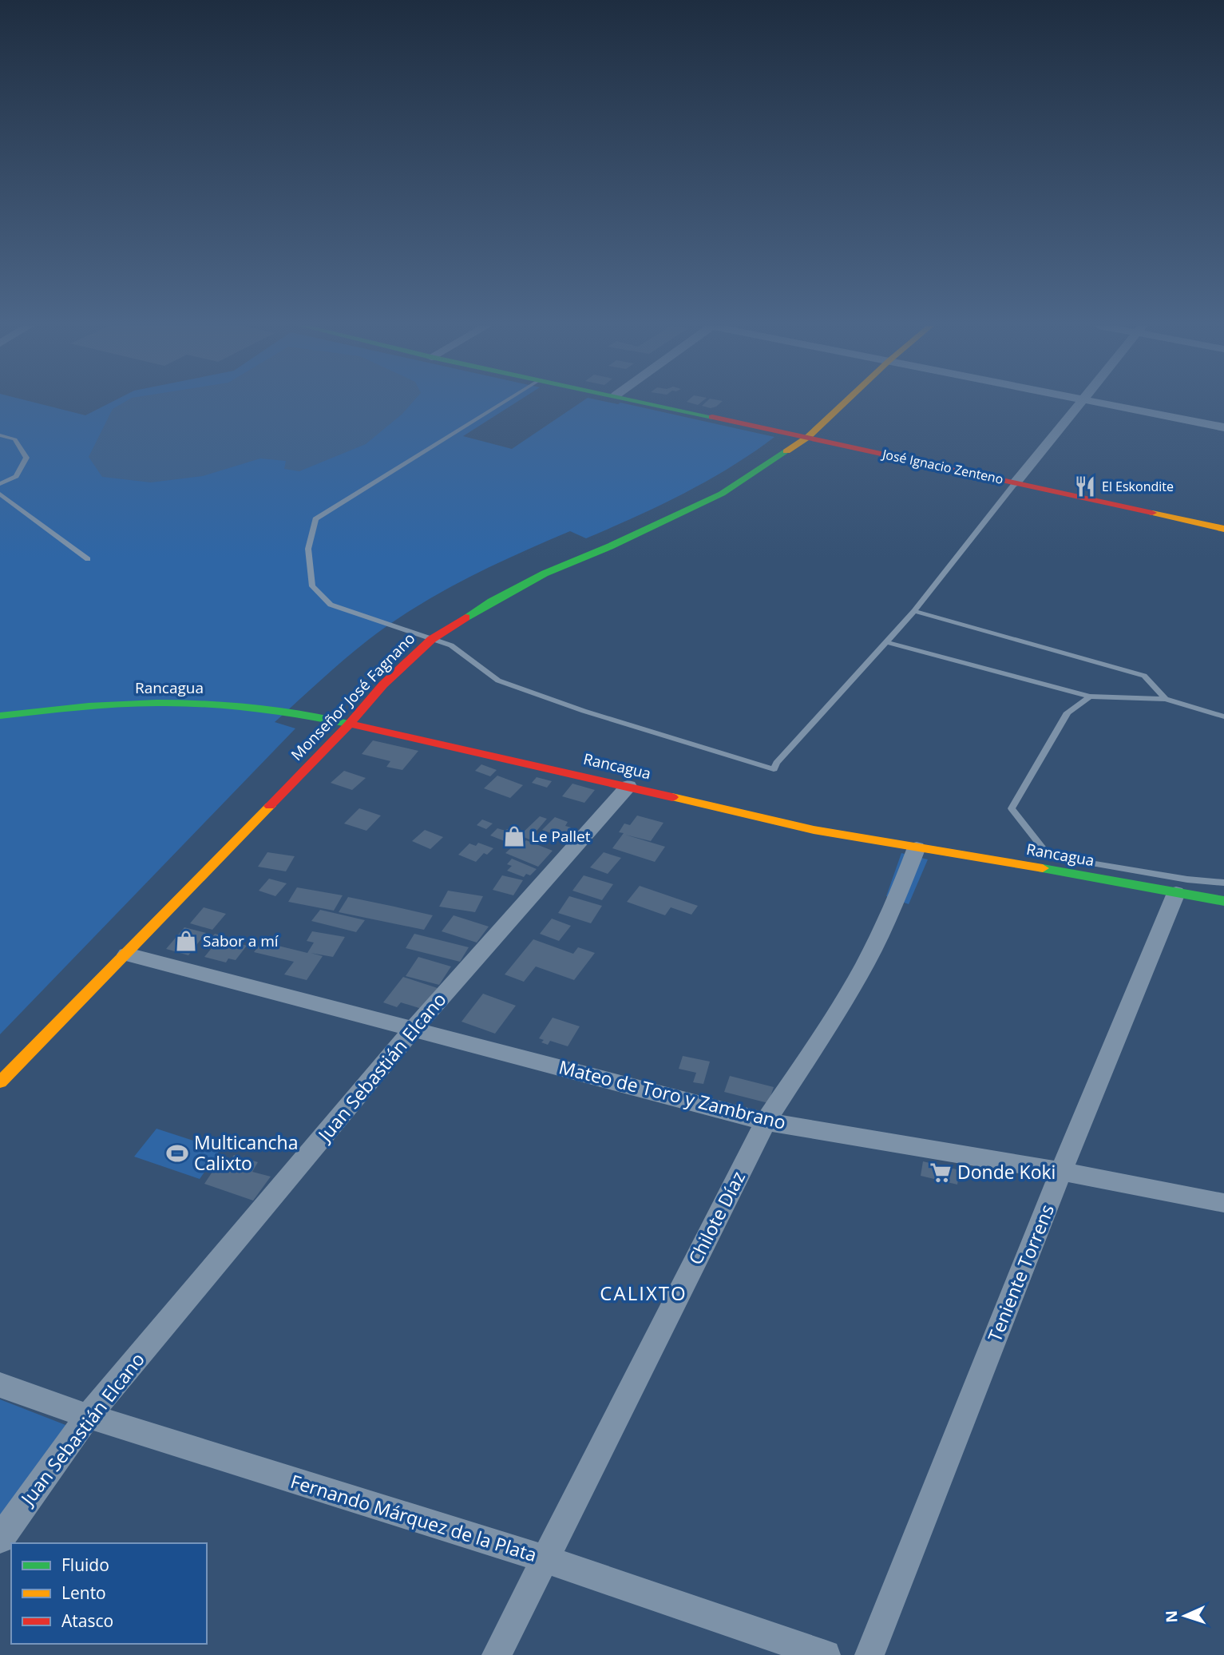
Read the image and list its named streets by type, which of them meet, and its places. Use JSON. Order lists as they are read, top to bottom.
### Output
{
  "streets": {
    "street": [
      "José Ignacio Zenteno",
      "Rancagua",
      "Monseñor José Fagnano",
      "Juan Sebastián Elcano",
      "Mateo de Toro y Zambrano",
      "Chilote Díaz",
      "Teniente Torrens",
      "Fernando Márquez de la Plata"
    ]
  },
  "crossings": [
    ["José Ignacio Zenteno", "Monseñor José Fagnano"],
    ["Rancagua", "Monseñor José Fagnano"],
    ["Rancagua", "Juan Sebastián Elcano"],
    ["Rancagua", "Chilote Díaz"],
    ["Rancagua", "Teniente Torrens"],
    ["Monseñor José Fagnano", "Mateo de Toro y Zambrano"],
    ["Juan Sebastián Elcano", "Mateo de Toro y Zambrano"],
    ["Juan Sebastián Elcano", "Fernando Márquez de la Plata"],
    ["Mateo de Toro y Zambrano", "Chilote Díaz"],
    ["Mateo de Toro y Zambrano", "Teniente Torrens"],
    ["Chilote Díaz", "Fernando Márquez de la Plata"]
  ],
  "districts": ["CALIXTO"],
  "places": {
    "restaurant": ["El Eskondite"],
    "shop": ["Le Pallet", "Sabor a mí"],
    "sports": ["Multicancha Calixto"],
    "supermarket": ["Donde Koki"]
  },
  "legend": ["Fluido", "Lento", "Atasco"],
  "north": "left"
}
